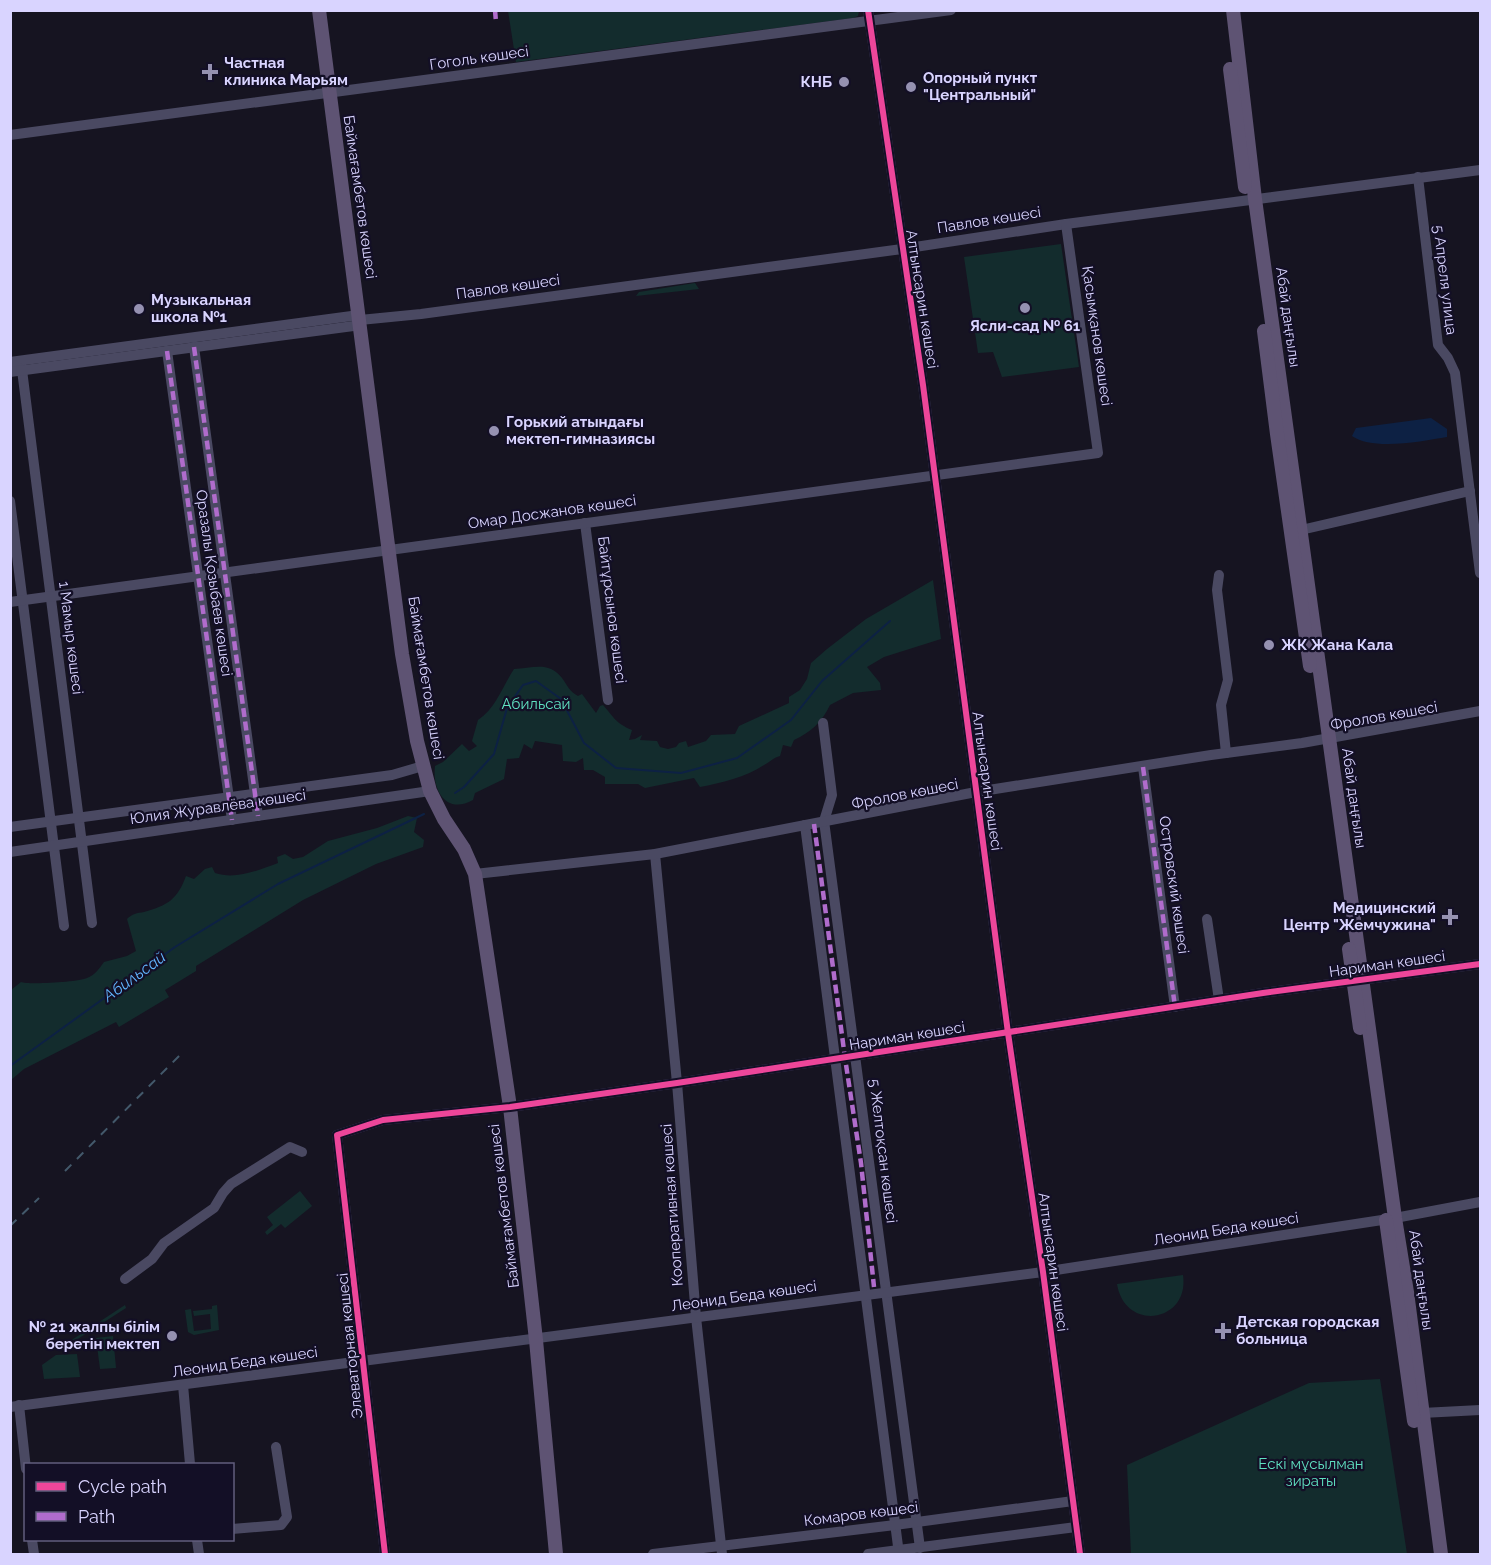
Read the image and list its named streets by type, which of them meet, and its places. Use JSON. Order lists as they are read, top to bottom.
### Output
{
  "streets": {
    "main road": ["Баймағамбетов көшесі", "Абай даңғылы"],
    "street": [
      "Гоголь көшесі",
      "Павлов көшесі",
      "5 Апреля улица",
      "Алтынсарин көшесі",
      "Қасымқанов көшесі",
      "Омар Досжанов көшесі",
      "Оразалы Қозыбаев көшесі",
      "Байтұрсынов көшесі",
      "1 Мамыр көшесі",
      "Фролов көшесі",
      "Юлия Журавлёва көшесі",
      "Островский көшесі",
      "Нариман көшесі",
      "5 Желтоқсан көшесі",
      "Кооперативная көшесі",
      "Леонид Беда көшесі",
      "Элеваторная көшесі",
      "Комаров көшесі"
    ]
  },
  "crossings": [
    ["Гоголь көшесі", "Баймағамбетов көшесі"],
    ["Гоголь көшесі", "Алтынсарин көшесі"],
    ["Баймағамбетов көшесі", "Павлов көшесі"],
    ["Баймағамбетов көшесі", "Омар Досжанов көшесі"],
    ["Баймағамбетов көшесі", "Фролов көшесі"],
    ["Баймағамбетов көшесі", "Юлия Журавлёва көшесі"],
    ["Баймағамбетов көшесі", "Нариман көшесі"],
    ["Баймағамбетов көшесі", "Леонид Беда көшесі"],
    ["Павлов көшесі", "5 Апреля улица"],
    ["Павлов көшесі", "Алтынсарин көшесі"],
    ["Павлов көшесі", "Абай даңғылы"],
    ["Павлов көшесі", "Қасымқанов көшесі"],
    ["Павлов көшесі", "Оразалы Қозыбаев көшесі"],
    ["Павлов көшесі", "1 Мамыр көшесі"],
    ["Алтынсарин көшесі", "Омар Досжанов көшесі"],
    ["Алтынсарин көшесі", "Фролов көшесі"],
    ["Алтынсарин көшесі", "Нариман көшесі"],
    ["Алтынсарин көшесі", "Леонид Беда көшесі"],
    ["Алтынсарин көшесі", "Комаров көшесі"],
    ["Абай даңғылы", "Фролов көшесі"],
    ["Абай даңғылы", "Нариман көшесі"],
    ["Абай даңғылы", "Леонид Беда көшесі"],
    ["Қасымқанов көшесі", "Омар Досжанов көшесі"],
    ["Омар Досжанов көшесі", "Оразалы Қозыбаев көшесі"],
    ["Омар Досжанов көшесі", "Байтұрсынов көшесі"],
    ["Омар Досжанов көшесі", "1 Мамыр көшесі"],
    ["Оразалы Қозыбаев көшесі", "Юлия Журавлёва көшесі"],
    ["1 Мамыр көшесі", "Юлия Журавлёва көшесі"],
    ["Фролов көшесі", "Островский көшесі"],
    ["Фролов көшесі", "5 Желтоқсан көшесі"],
    ["Фролов көшесі", "Кооперативная көшесі"],
    ["Островский көшесі", "Нариман көшесі"],
    ["Нариман көшесі", "5 Желтоқсан көшесі"],
    ["Нариман көшесі", "Кооперативная көшесі"],
    ["Нариман көшесі", "Элеваторная көшесі"],
    ["5 Желтоқсан көшесі", "Леонид Беда көшесі"],
    ["5 Желтоқсан көшесі", "Комаров көшесі"],
    ["Кооперативная көшесі", "Леонид Беда көшесі"],
    ["Кооперативная көшесі", "Комаров көшесі"],
    ["Леонид Беда көшесі", "Элеваторная көшесі"]
  ],
  "water": ["Абильсай"],
  "parks": ["Абильсай", "Ескі мұсылман зираты"],
  "places": {
    "health": ["Частная клиника Марьям", "Медицинский Центр \"Жемчужина\"", "Детская городская больница"],
    "other": [
      "КНБ",
      "Опорный пункт \"Центральный\"",
      "Ясли-сад № 61",
      "Музыкальная школа №1",
      "Горький атындағы мектеп-гимназиясы",
      "ЖК Жана Кала",
      "№ 21 жалпы білім беретін мектеп"
    ]
  },
  "legend": ["Cycle path", "Path"]
}
